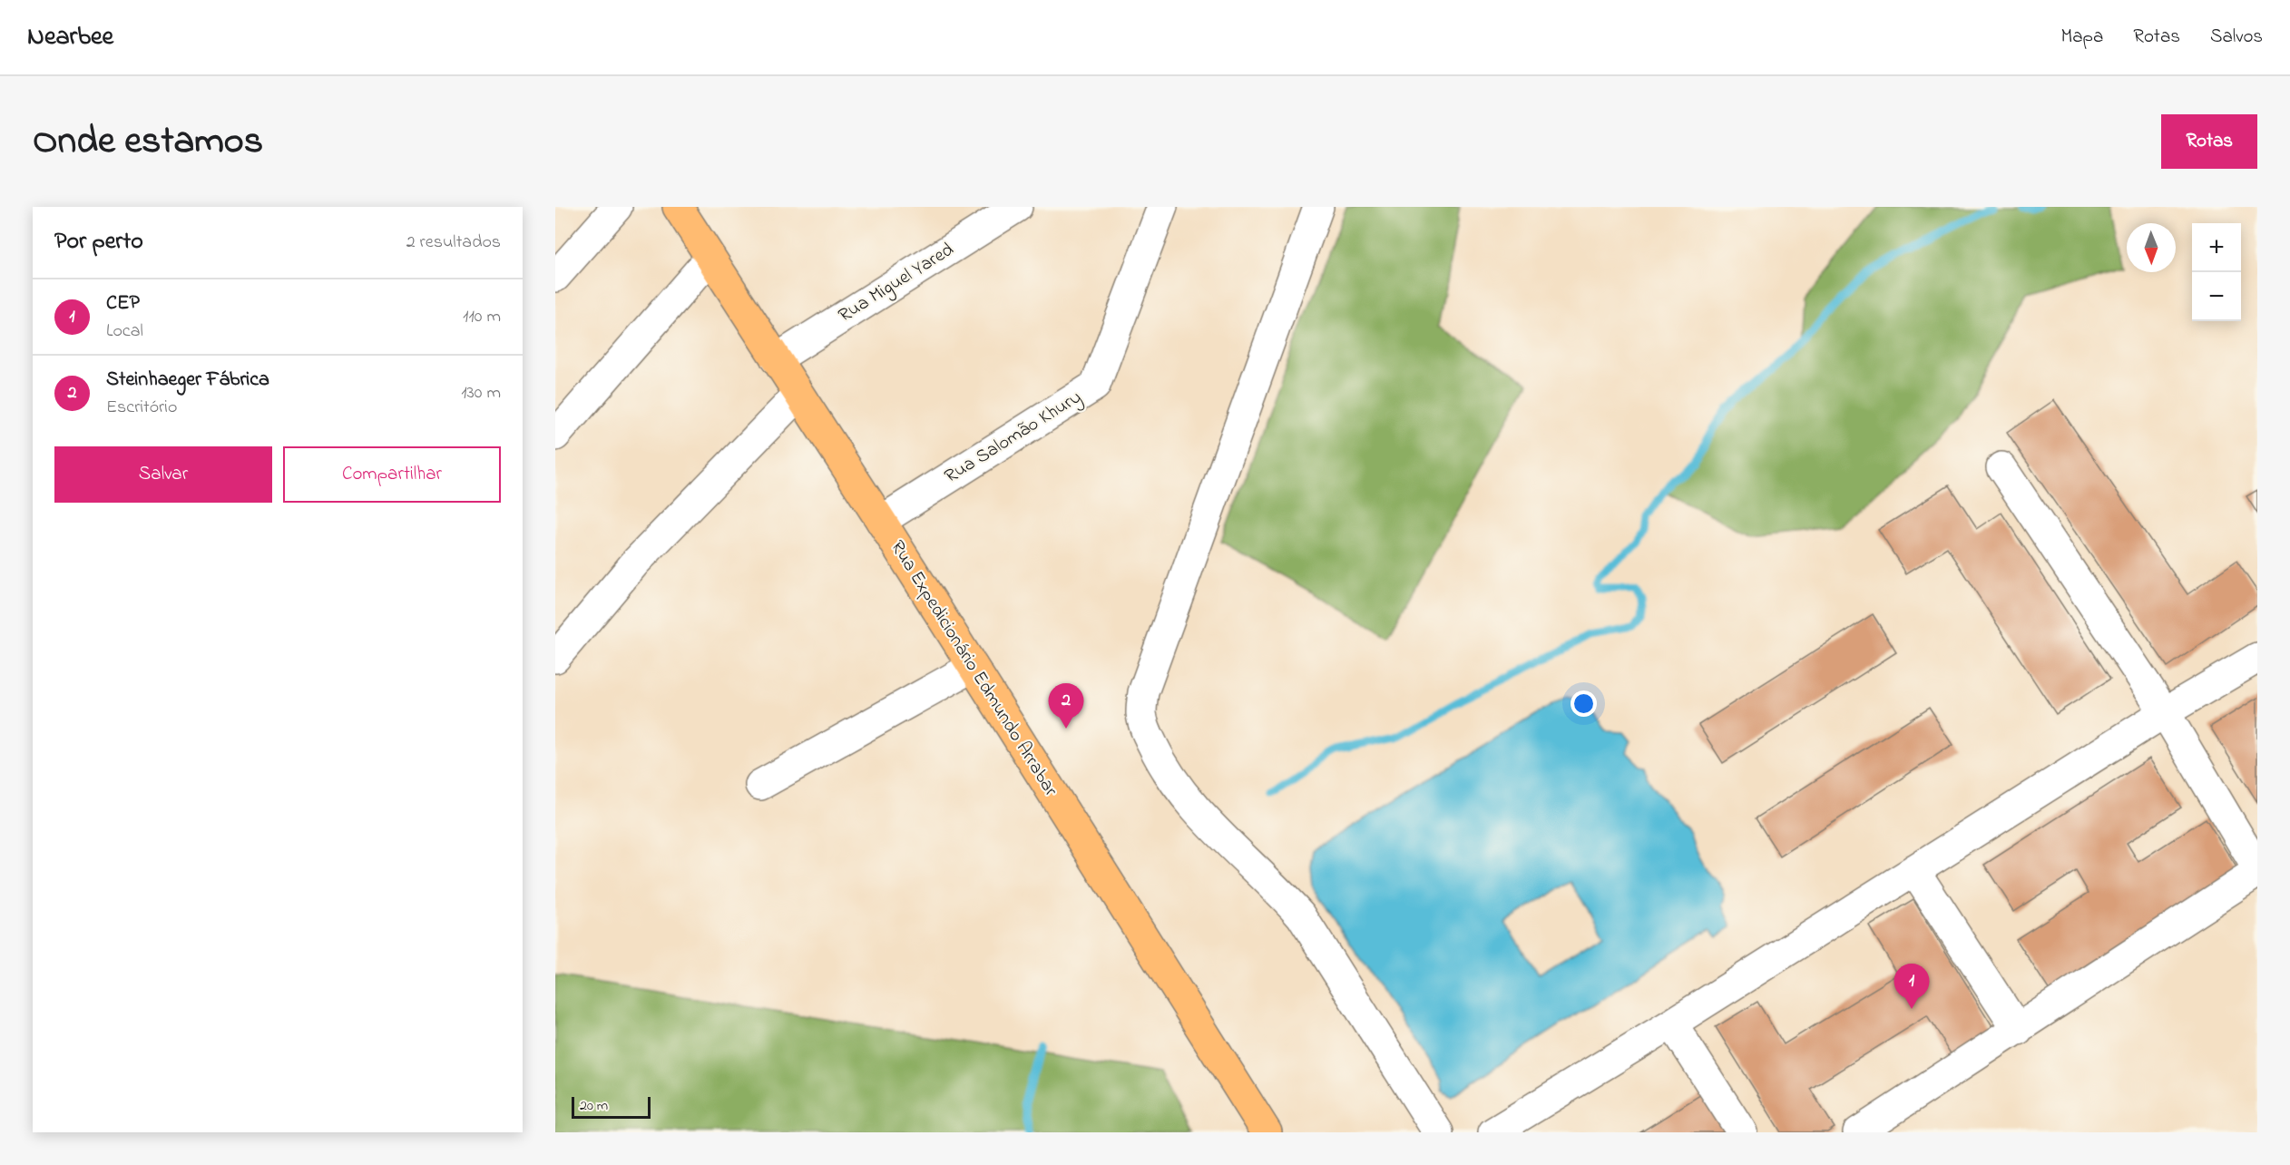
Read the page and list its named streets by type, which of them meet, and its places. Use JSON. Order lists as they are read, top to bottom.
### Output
{
  "streets": {
    "highway": ["Rua Expedicionário Edmundo Arrabar"],
    "street": ["Rua Miguel Yared", "Rua Salomão Khury"]
  },
  "crossings": [
    ["Rua Miguel Yared", "Rua Expedicionário Edmundo Arrabar"],
    ["Rua Salomão Khury", "Rua Expedicionário Edmundo Arrabar"]
  ],
  "scale_bar": "20 m",
  "north": "bottom",
  "page": {
    "header": "Nearbee",
    "nav": ["Mapa", "Rotas", "Salvos"],
    "title": "Onde estamos",
    "buttons": [
      "Rotas",
      ["Salvar", "Compartilhar"]
    ],
    "heading": ["Por perto", "2 resultados"],
    "map_buttons": ["+", "−"],
    "list": [
      {
        "mark": "1",
        "name": "CEP",
        "note": "Local",
        "value": "110 m"
      },
      {
        "mark": "2",
        "name": "Steinhaeger Fábrica",
        "note": "Escritório",
        "value": "130 m"
      }
    ],
    "pins": ["2", "1"],
    "scale": "20 m"
  }
}
